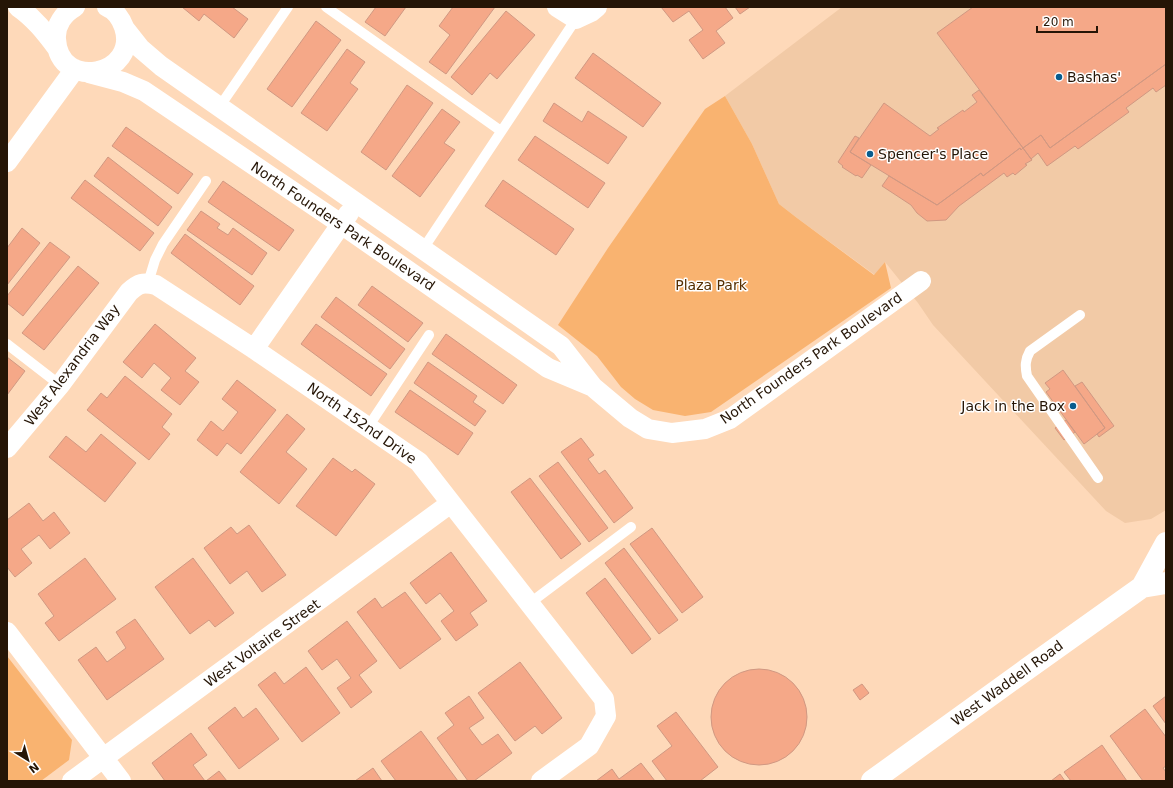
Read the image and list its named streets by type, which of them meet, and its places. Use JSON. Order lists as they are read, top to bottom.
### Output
{
  "streets": {
    "main road": ["West Waddell Road"],
    "street": [
      "North Founders Park Boulevard",
      "West Alexandria Way",
      "North 152nd Drive",
      "West Voltaire Street"
    ]
  },
  "crossings": [
    ["West Alexandria Way", "North 152nd Drive"],
    ["North 152nd Drive", "West Voltaire Street"]
  ],
  "parks": ["Plaza Park"],
  "places": ["Bashas'", "Spencer's Place", "Jack in the Box"],
  "scale_bar": "20 m",
  "north": "bottom right"
}
